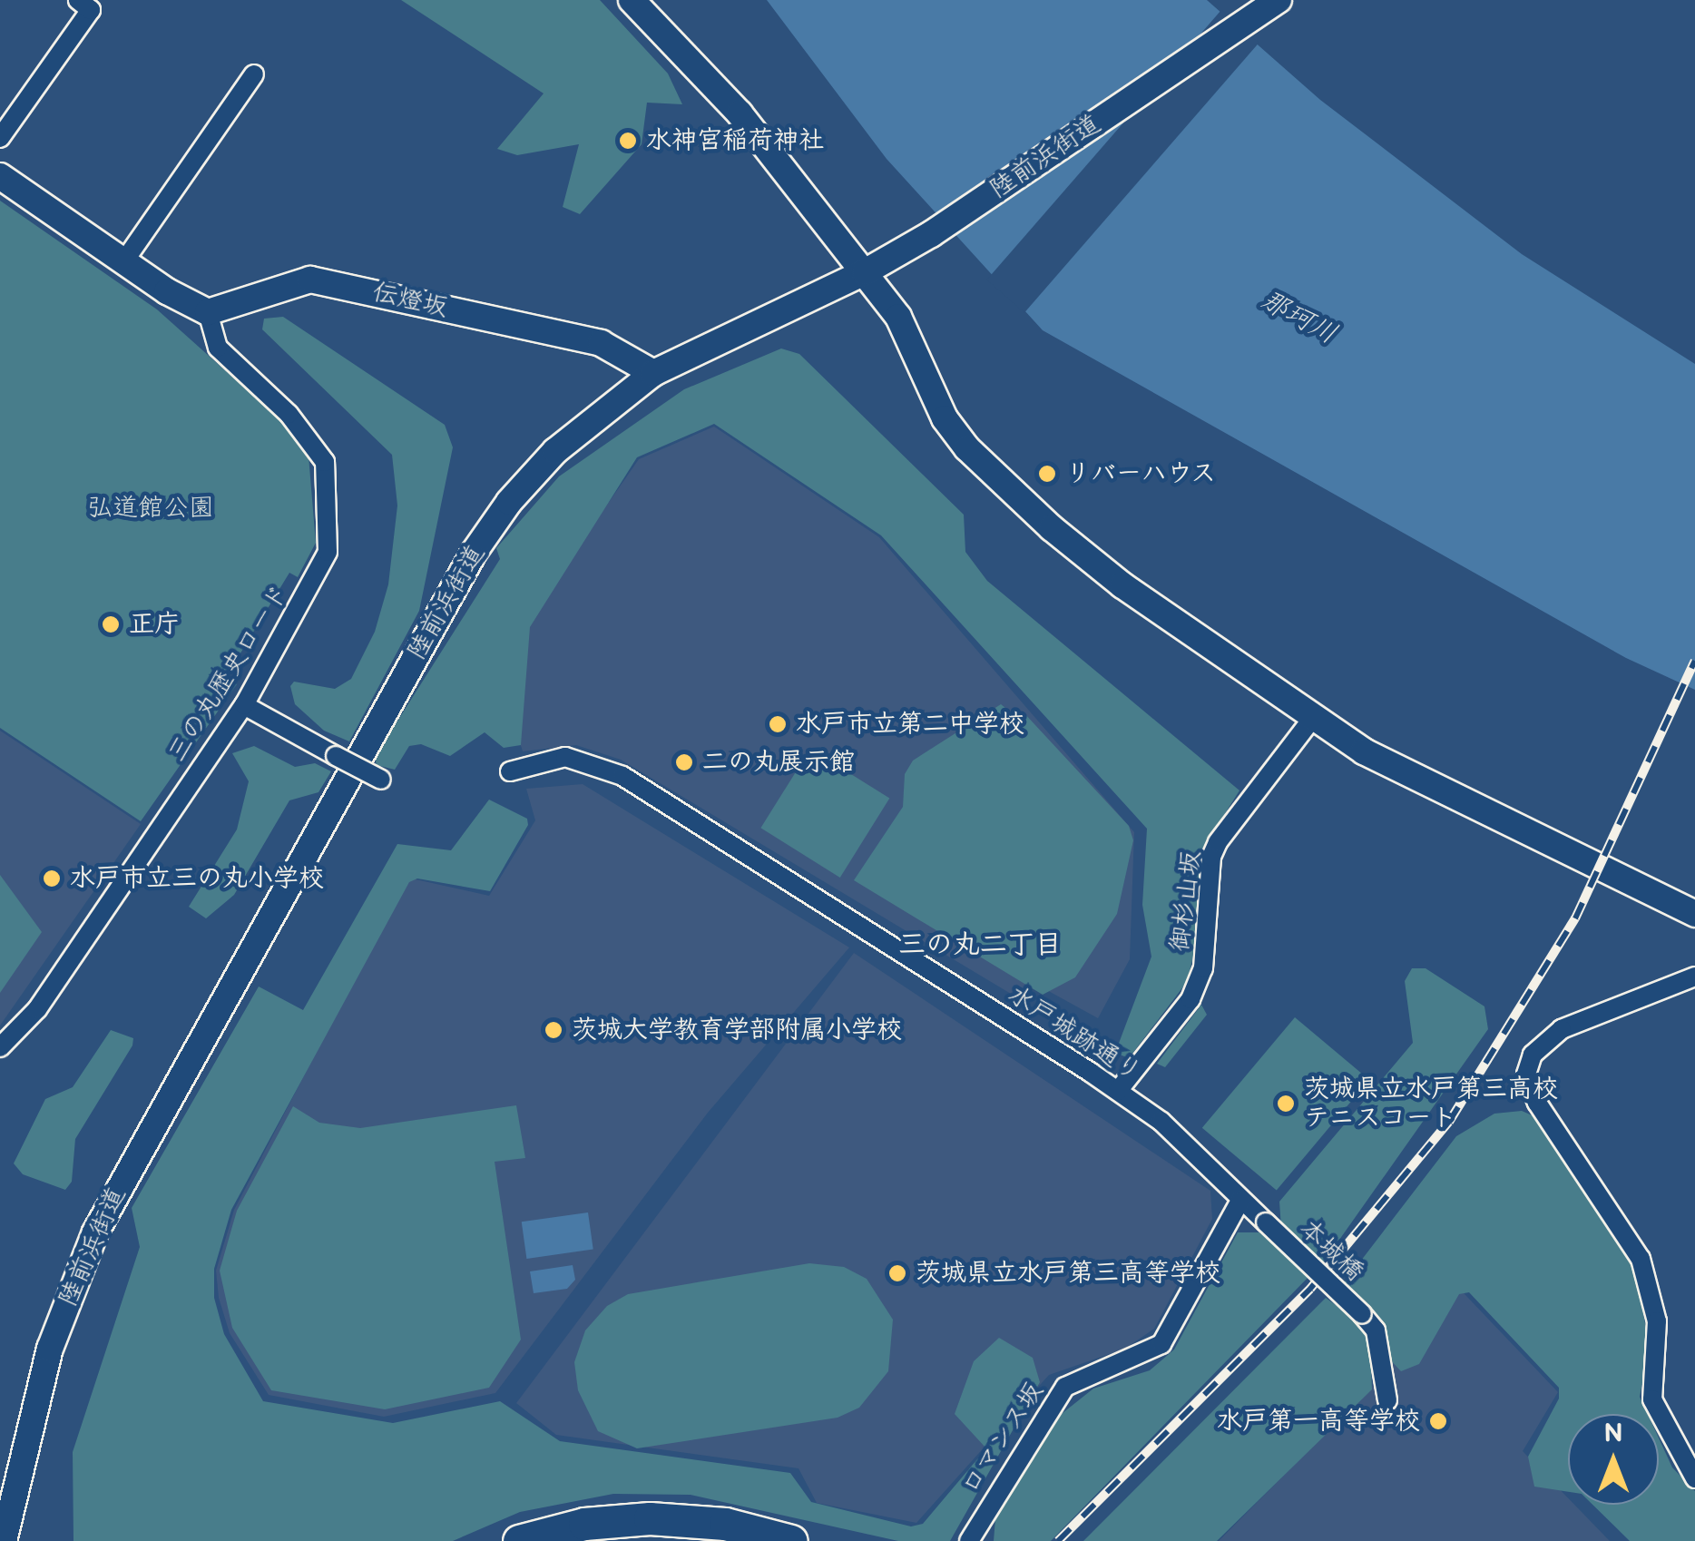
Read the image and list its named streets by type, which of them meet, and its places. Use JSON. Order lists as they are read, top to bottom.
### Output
{
  "streets": {
    "street": [
      "陸前浜街道",
      "伝燈坂",
      "三の丸歴史ロード",
      "御杉山坂",
      "水戸城跡通り",
      "本城橋",
      "ロマンス坂"
    ]
  },
  "crossings": [
    ["陸前浜街道", "伝燈坂"],
    ["伝燈坂", "三の丸歴史ロード"],
    ["御杉山坂", "水戸城跡通り"],
    ["水戸城跡通り", "本城橋"],
    ["水戸城跡通り", "ロマンス坂"]
  ],
  "districts": ["三の丸二丁目"],
  "water": ["那珂川"],
  "parks": ["弘道館公園"],
  "places": [
    "水神宮稲荷神社",
    "リバーハウス",
    "正庁",
    "水戸市立第二中学校",
    "二の丸展示館",
    "水戸市立三の丸小学校",
    "茨城大学教育学部附属小学校",
    "茨城県立水戸第三高校 テニスコート",
    "茨城県立水戸第三高等学校",
    "水戸第一高等学校"
  ],
  "north": "top"
}
